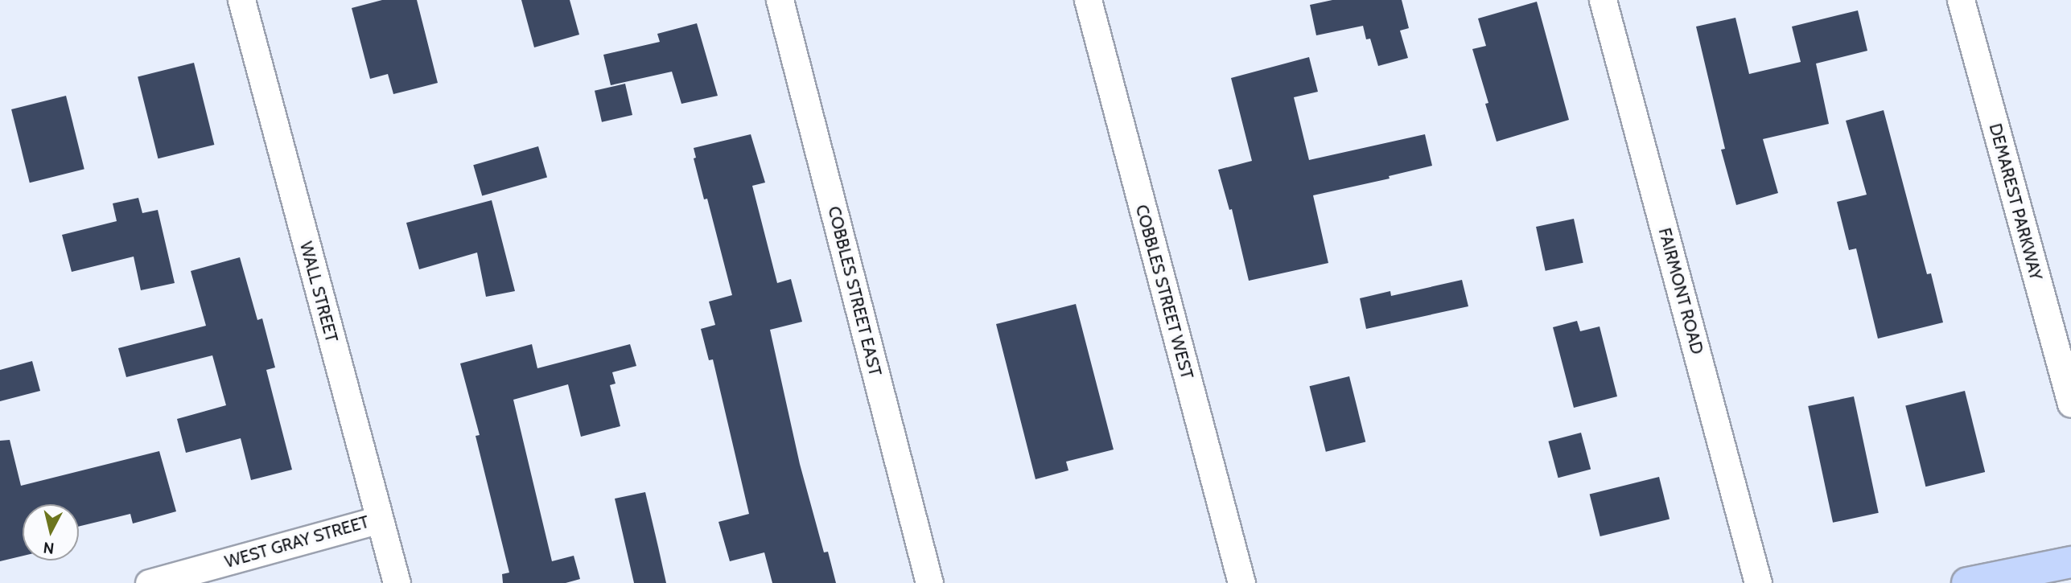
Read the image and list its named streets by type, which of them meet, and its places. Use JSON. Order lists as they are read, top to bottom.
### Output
{
  "streets": {
    "street": [
      "DEMAREST PARKWAY",
      "COBBLES STREET EAST",
      "FAIRMONT ROAD",
      "WALL STREET",
      "COBBLES STREET WEST",
      "WEST GRAY STREET"
    ]
  },
  "crossings": [
    ["WALL STREET", "WEST GRAY STREET"]
  ],
  "north": "bottom"
}
